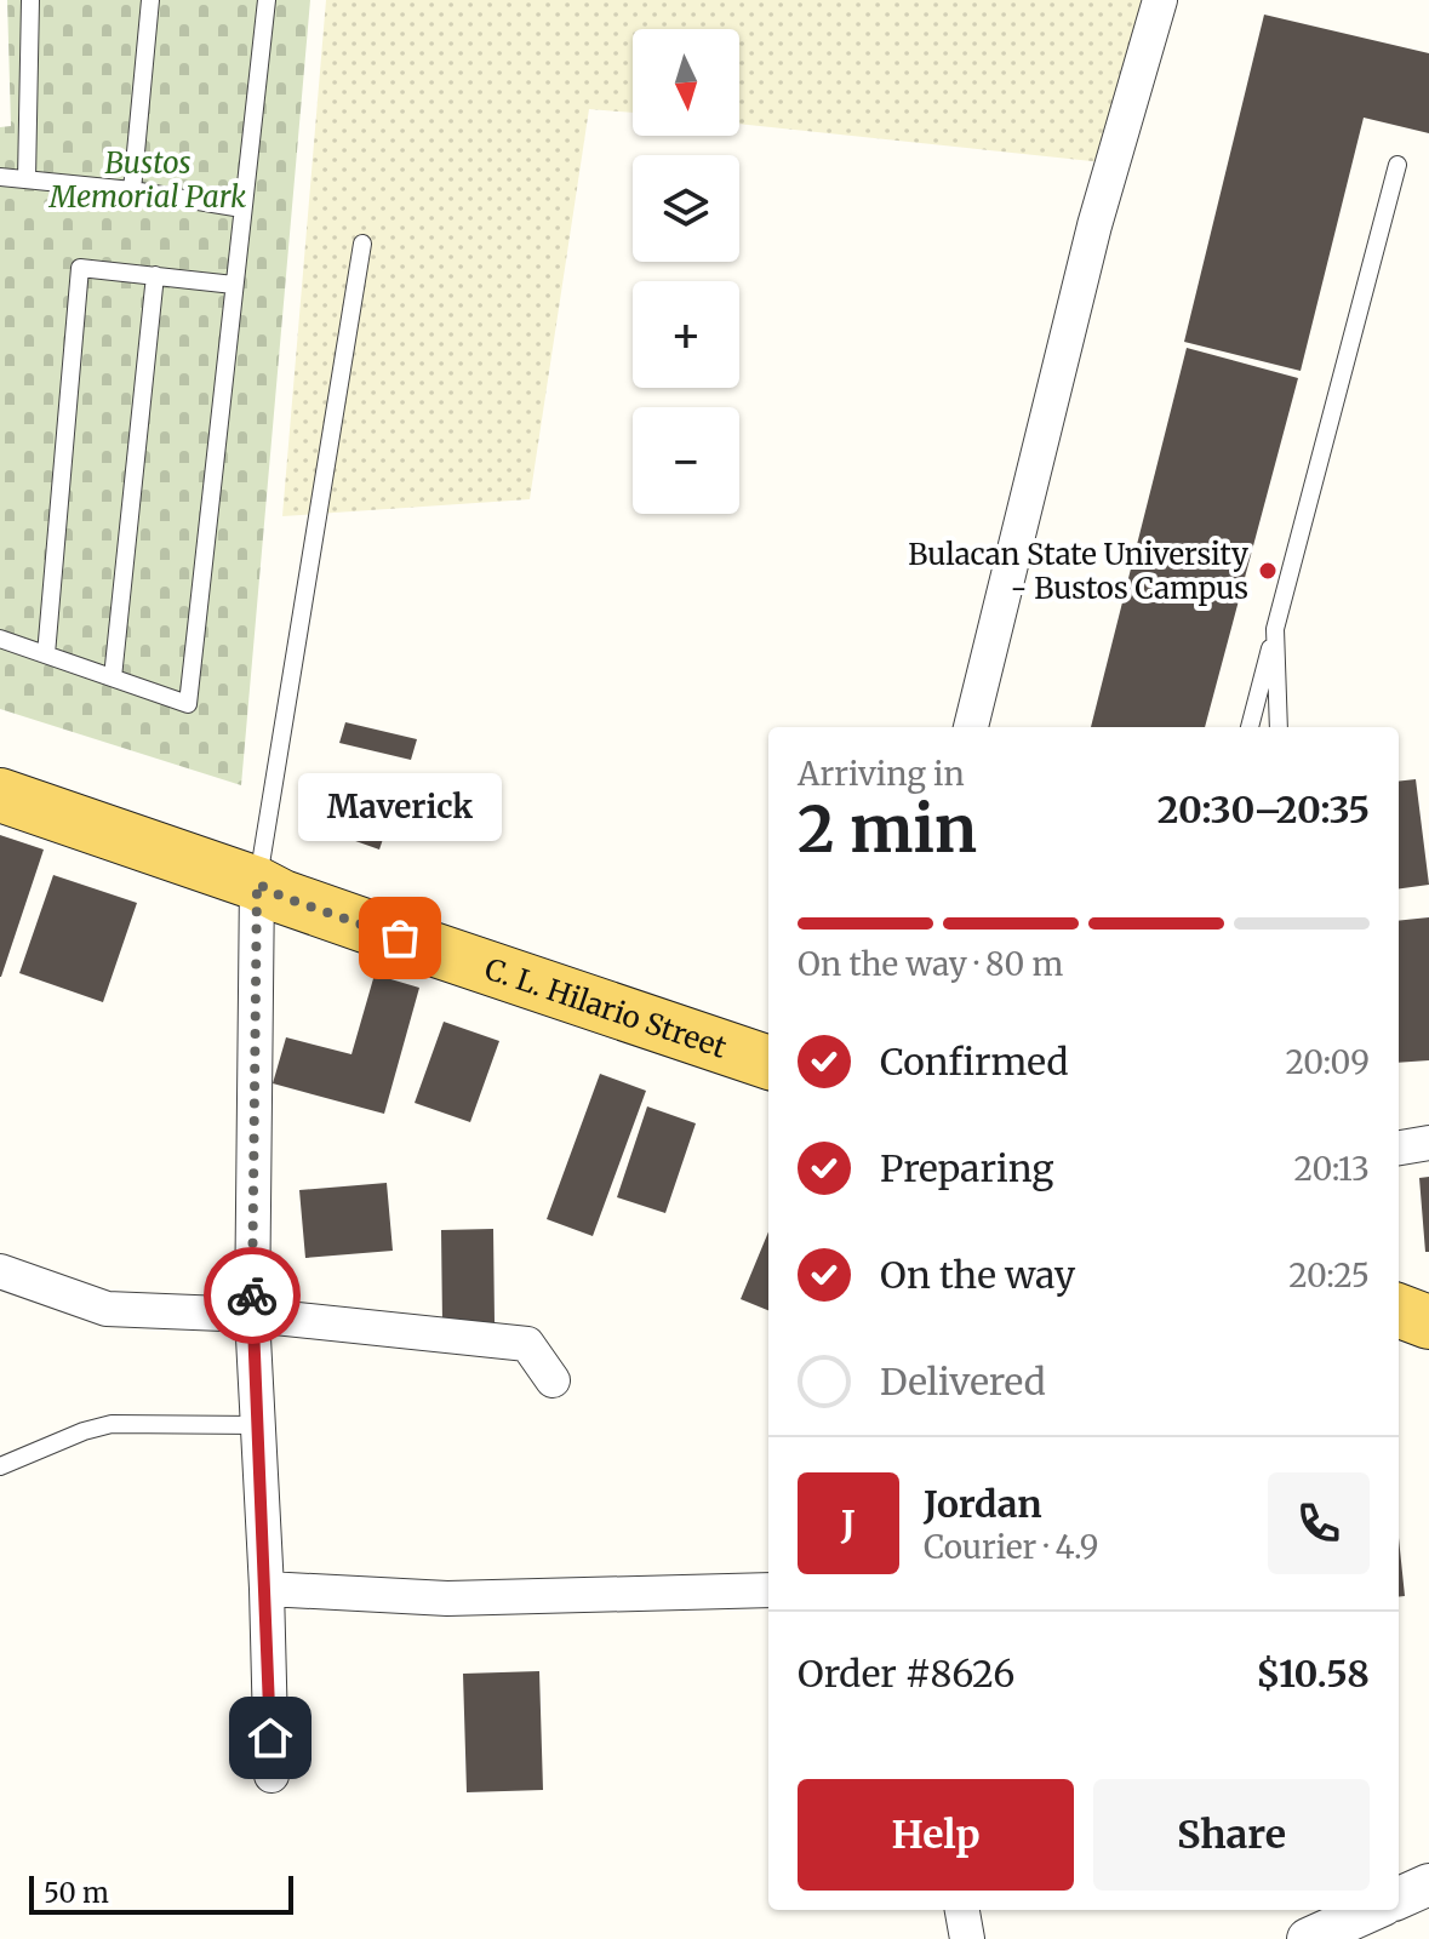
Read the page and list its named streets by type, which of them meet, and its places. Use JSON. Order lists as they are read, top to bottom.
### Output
{
  "streets": {
    "main road": ["C. L. Hilario Street"]
  },
  "parks": ["Bustos Memorial Park"],
  "places": ["Bulacan State University - Bustos Campus", "Maverick"],
  "scale_bar": "50 m",
  "north": "bottom",
  "page": {
    "map_buttons": ["+", "−"],
    "heading": ["2 min", "Arriving in", "20:30–20:35"],
    "panel": [
      "Jordan",
      "Courier · 4.9",
      "Order #8626",
      "$10.58"
    ],
    "bubble": "Maverick",
    "bar": "On the way · 80 m",
    "list": [
      ["Confirmed", "20:09"],
      ["Preparing", "20:13"],
      ["On the way", "20:25"],
      "Delivered"
    ],
    "round": "J",
    "buttons": ["Help", "Share"],
    "scale": "50 m"
  }
}
